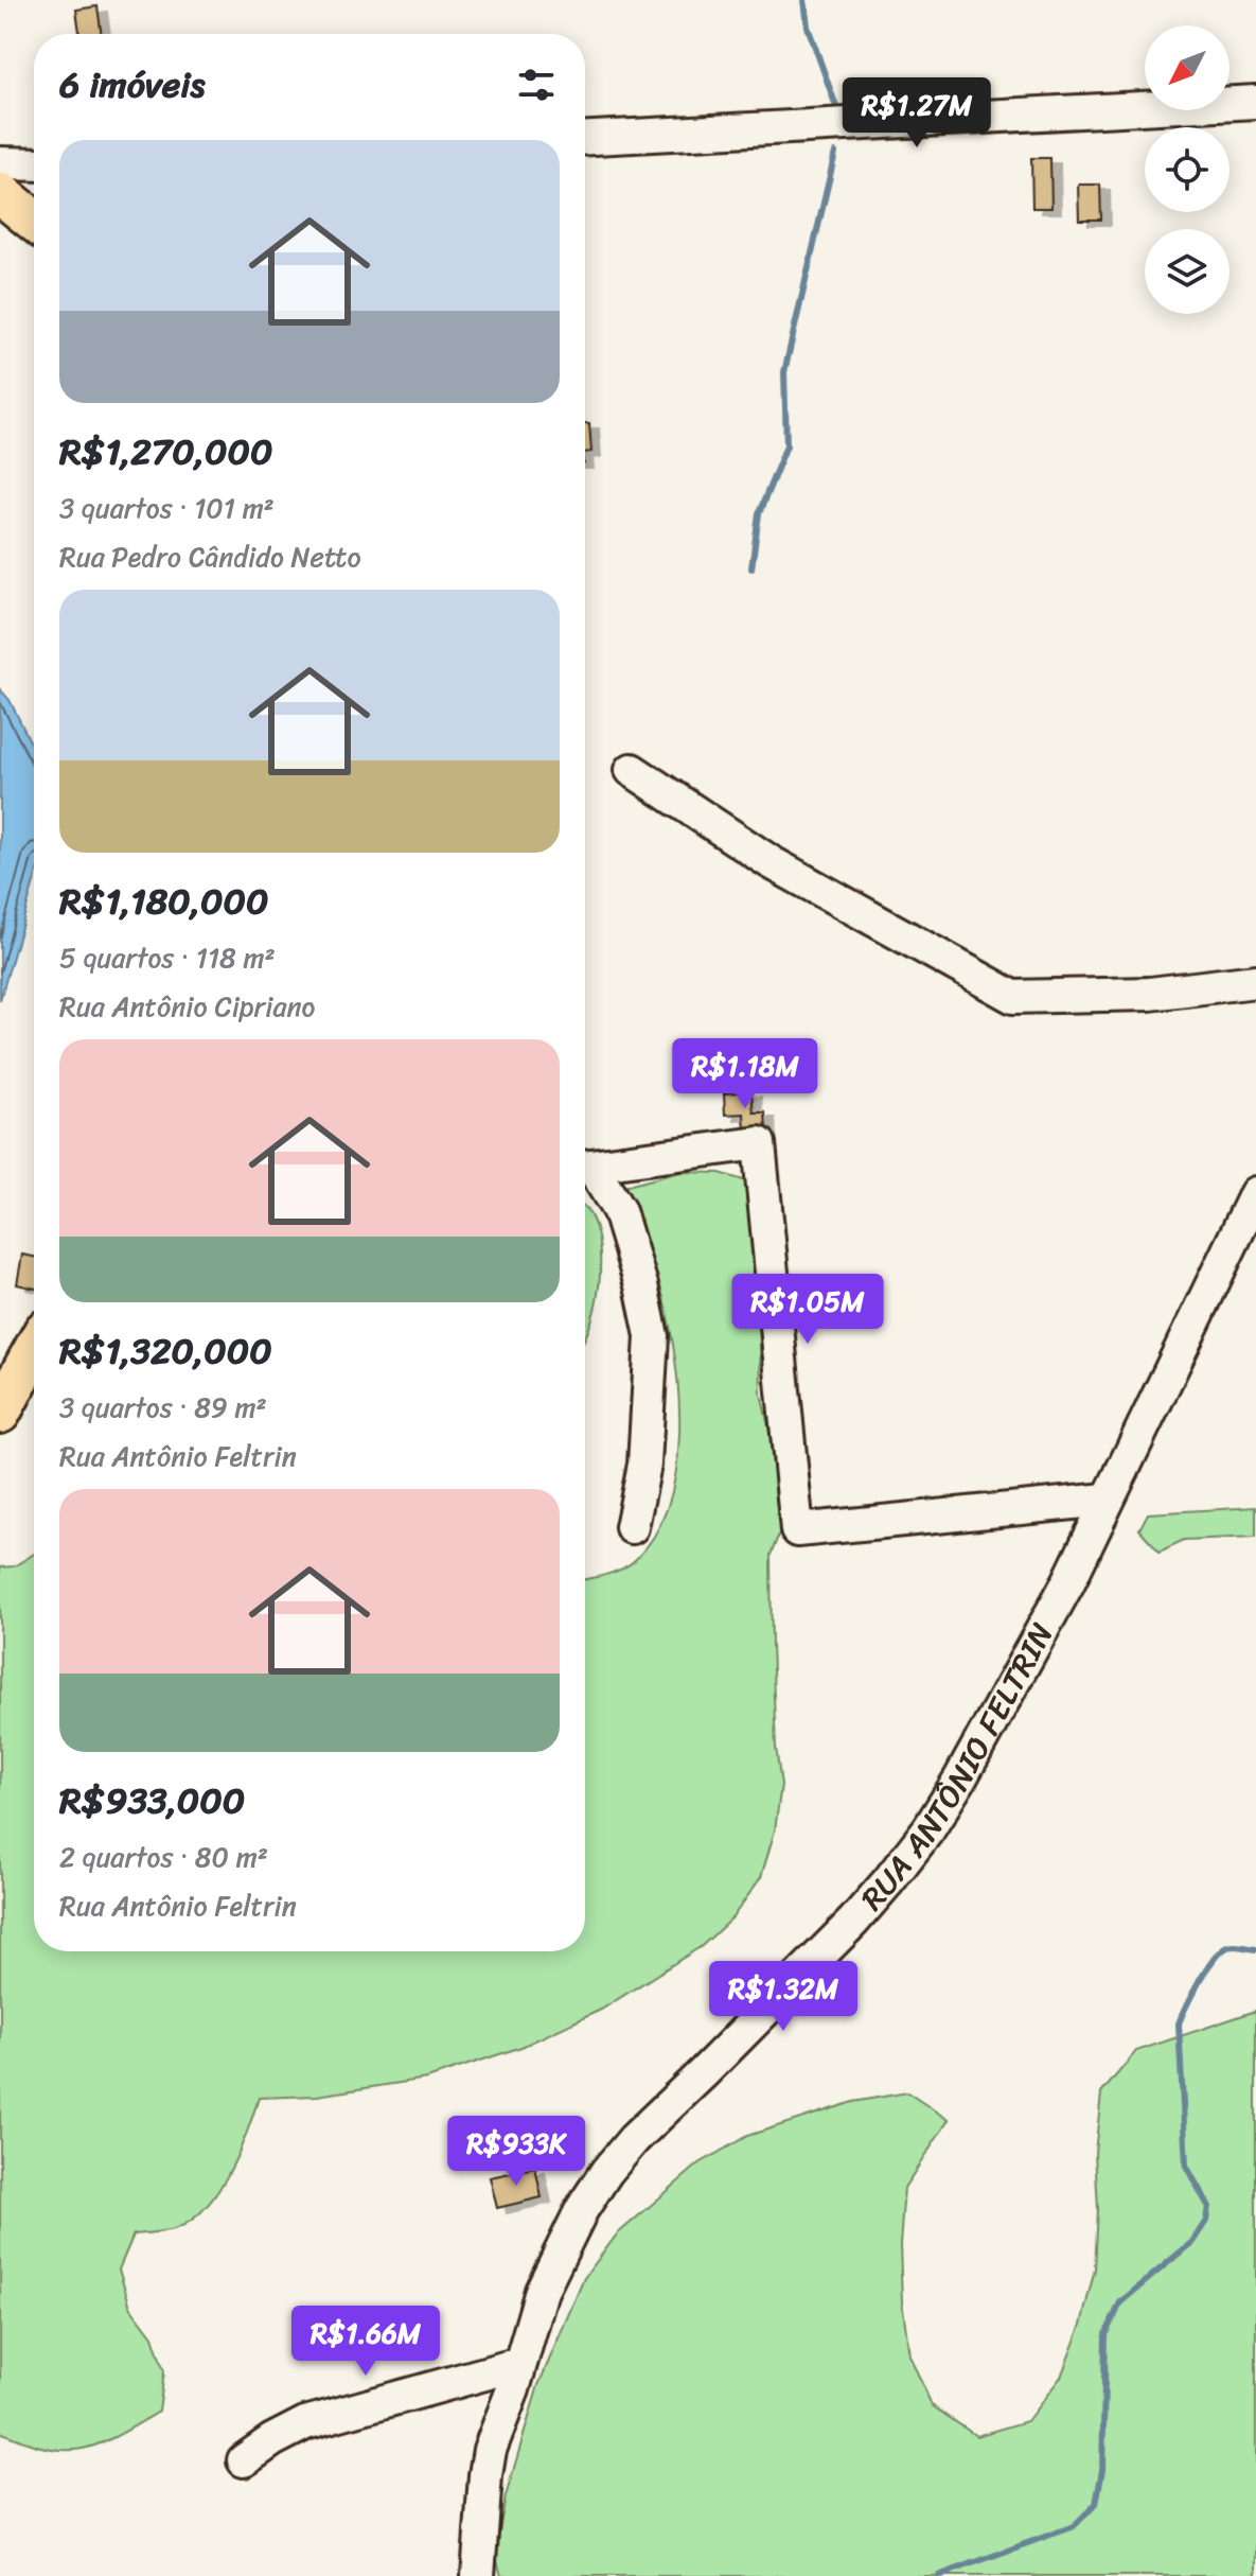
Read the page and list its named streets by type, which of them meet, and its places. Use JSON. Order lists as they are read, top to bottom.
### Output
{
  "streets": {
    "street": ["RUA ANTÔNIO FELTRIN"]
  },
  "north": "bottom left",
  "page": {
    "heading": "6 imóveis",
    "price": [
      "R$1.27M",
      "R$1.18M",
      "R$1.05M",
      "R$1.32M",
      "R$933K",
      "R$1.66M"
    ],
    "list": [
      {
        "name": "R$1,270,000",
        "note": "3 quartos · 101 m² · Rua Pedro Cândido Netto"
      },
      {
        "name": "R$1,180,000",
        "note": "5 quartos · 118 m² · Rua Antônio Cipriano"
      },
      {
        "name": "R$1,320,000",
        "note": "3 quartos · 89 m² · Rua Antônio Feltrin"
      },
      {
        "name": "R$933,000",
        "note": "2 quartos · 80 m² · Rua Antônio Feltrin"
      }
    ]
  }
}
